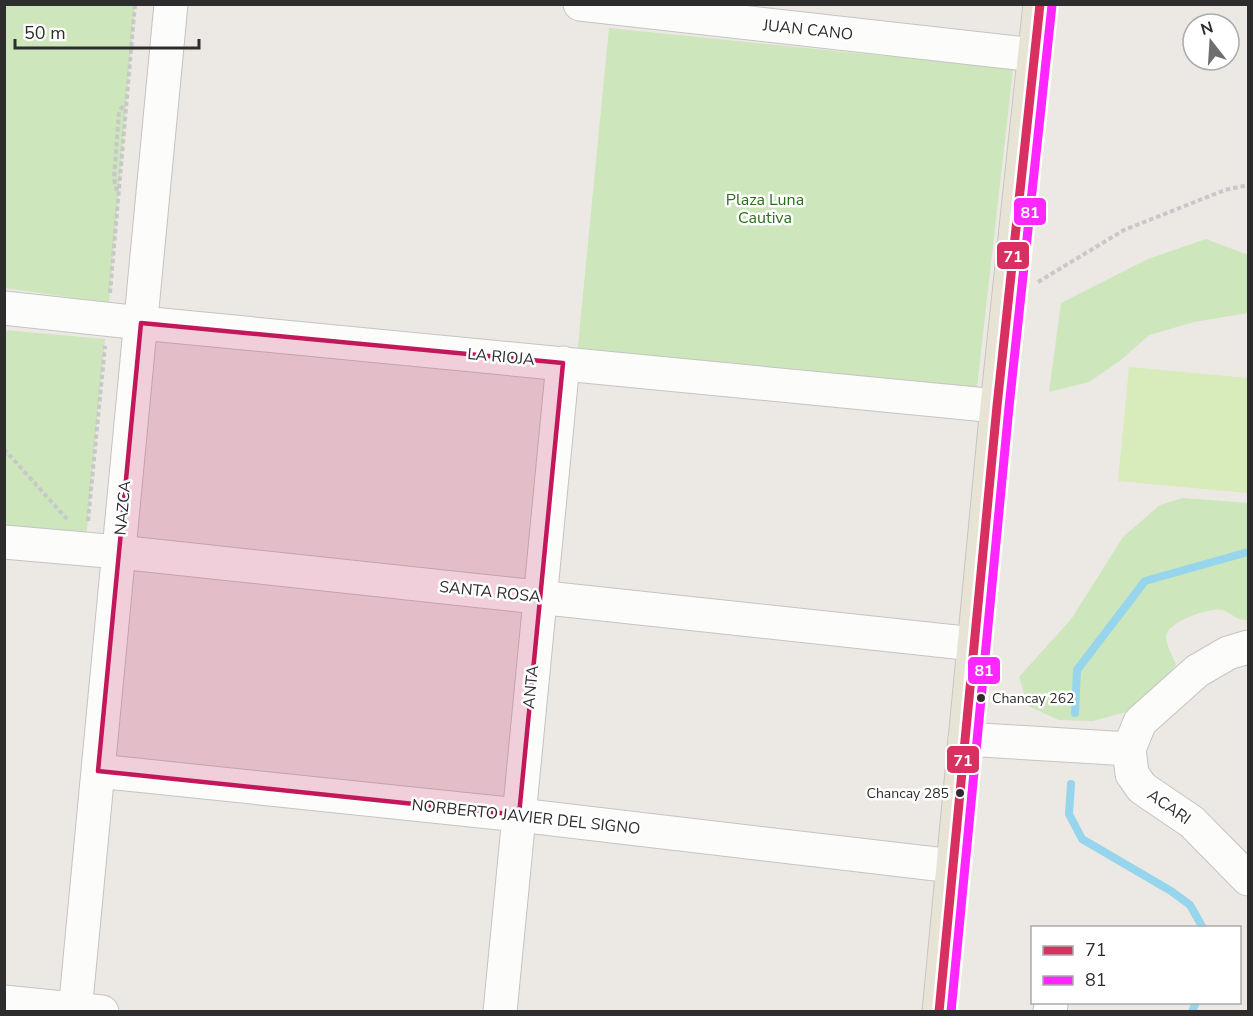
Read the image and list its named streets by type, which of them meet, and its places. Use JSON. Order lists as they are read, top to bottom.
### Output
{
  "streets": {
    "street": [
      "JUAN CANO",
      "LA RIOJA",
      "NAZCA",
      "SANTA ROSA",
      "ANTA",
      "ACARI",
      "NORBERTO JAVIER DEL SIGNO"
    ]
  },
  "crossings": [
    ["LA RIOJA", "NAZCA"],
    ["LA RIOJA", "ANTA"],
    ["NAZCA", "SANTA ROSA"],
    ["NAZCA", "NORBERTO JAVIER DEL SIGNO"],
    ["SANTA ROSA", "ANTA"],
    ["ANTA", "NORBERTO JAVIER DEL SIGNO"]
  ],
  "parks": ["Plaza Luna Cautiva"],
  "places": ["Chancay 262", "Chancay 285"],
  "lines": ["transit line 71", "transit line 81"],
  "legend": ["71", "81"],
  "scale_bar": "50 m",
  "north": "top"
}
